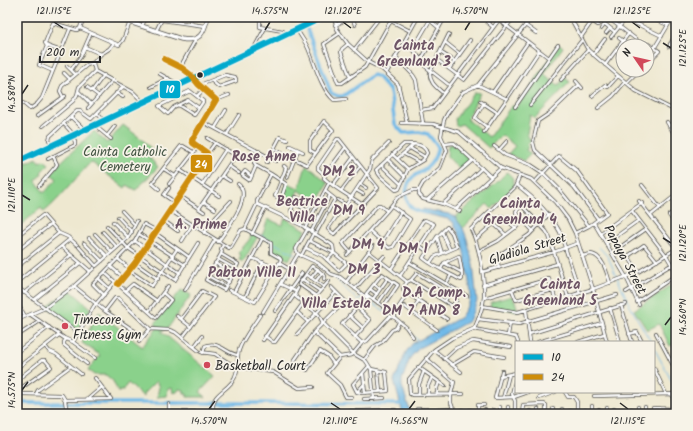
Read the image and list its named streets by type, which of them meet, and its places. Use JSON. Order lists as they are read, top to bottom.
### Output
{
  "streets": {
    "street": ["Gladiola Street", "Papaya Street"]
  },
  "districts": [
    "Cainta Greenland 3",
    "Rose Anne",
    "DM 2",
    "Beatrice Villa",
    "Cainta Greenland 4",
    "DM 9",
    "A. Prime",
    "DM 4",
    "DM 1",
    "DM 3",
    "Pabton Ville II",
    "Cainta Greenland 5",
    "D.A Comp.",
    "Villa Estela",
    "DM 7 AND 8"
  ],
  "parks": ["Cainta Catholic Cemetery"],
  "places": ["Timecore Fitness Gym", "Basketball Court"],
  "lines": ["transit line 10", "transit line 24"],
  "legend": ["10", "24"],
  "scale_bar": "200 m",
  "north": "top left",
  "coordinates": [
    "121.115°E",
    "14.575°N",
    "121.120°E",
    "14.570°N",
    "121.125°E",
    "14.580°N",
    "121.110°E",
    "14.560°N",
    "14.565°N"
  ]
}
